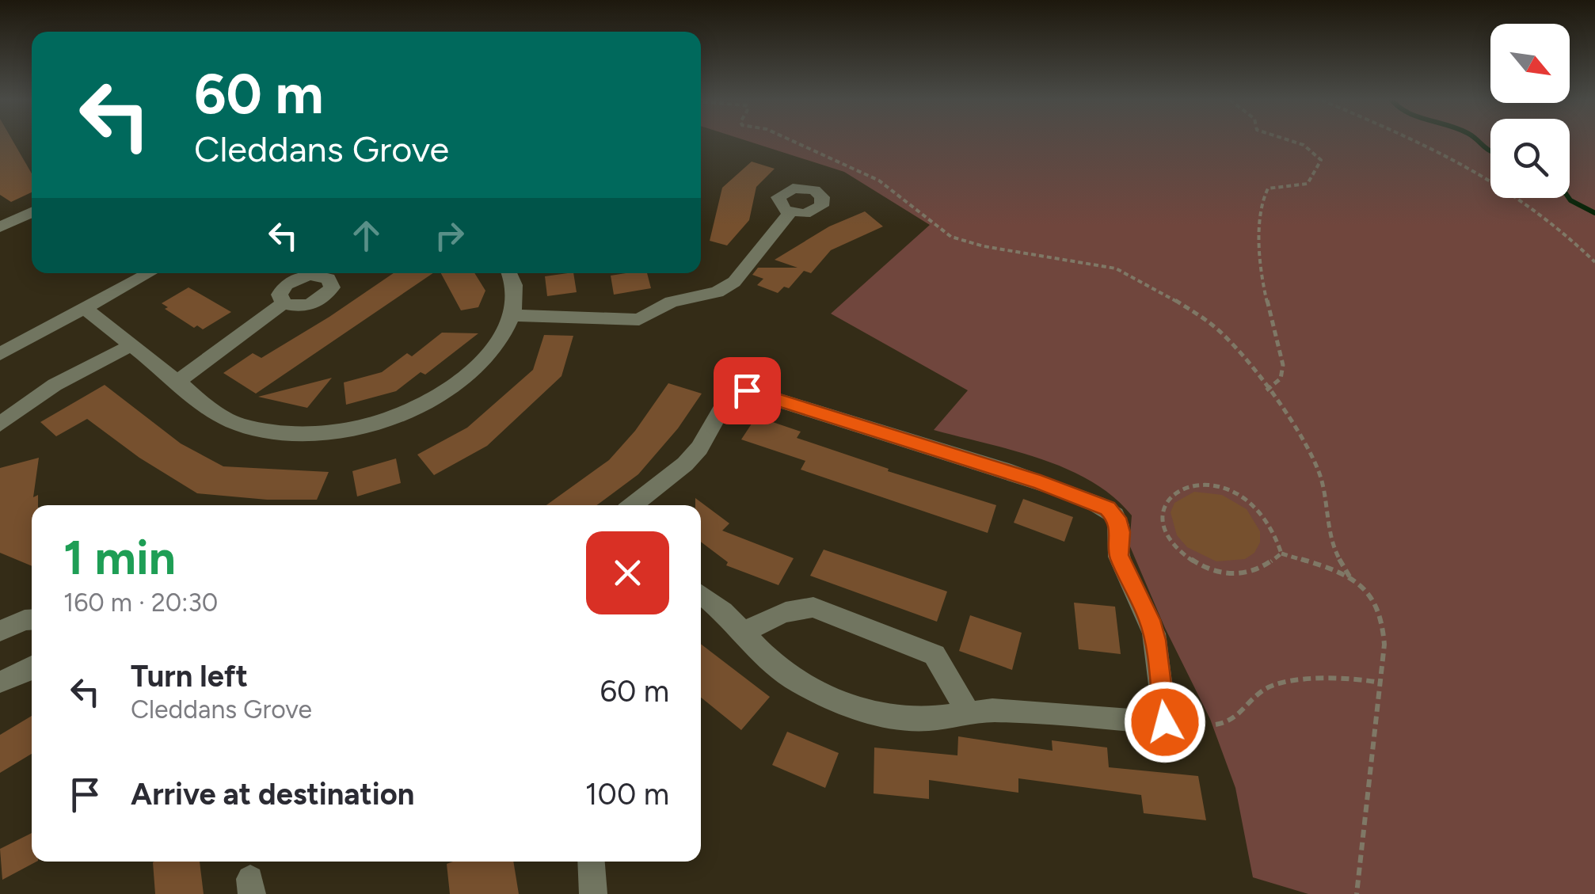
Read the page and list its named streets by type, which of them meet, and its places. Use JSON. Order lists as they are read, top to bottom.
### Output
{
  "north": "bottom right",
  "page": {
    "turn": ["60 m", "Cleddans Grove"],
    "heading": ["1 min", "160 m · 20:30"],
    "list": [
      {
        "name": "Turn left",
        "note": "Cleddans Grove",
        "value": "60 m"
      },
      {
        "name": "Arrive at destination",
        "value": "100 m"
      }
    ]
  }
}
